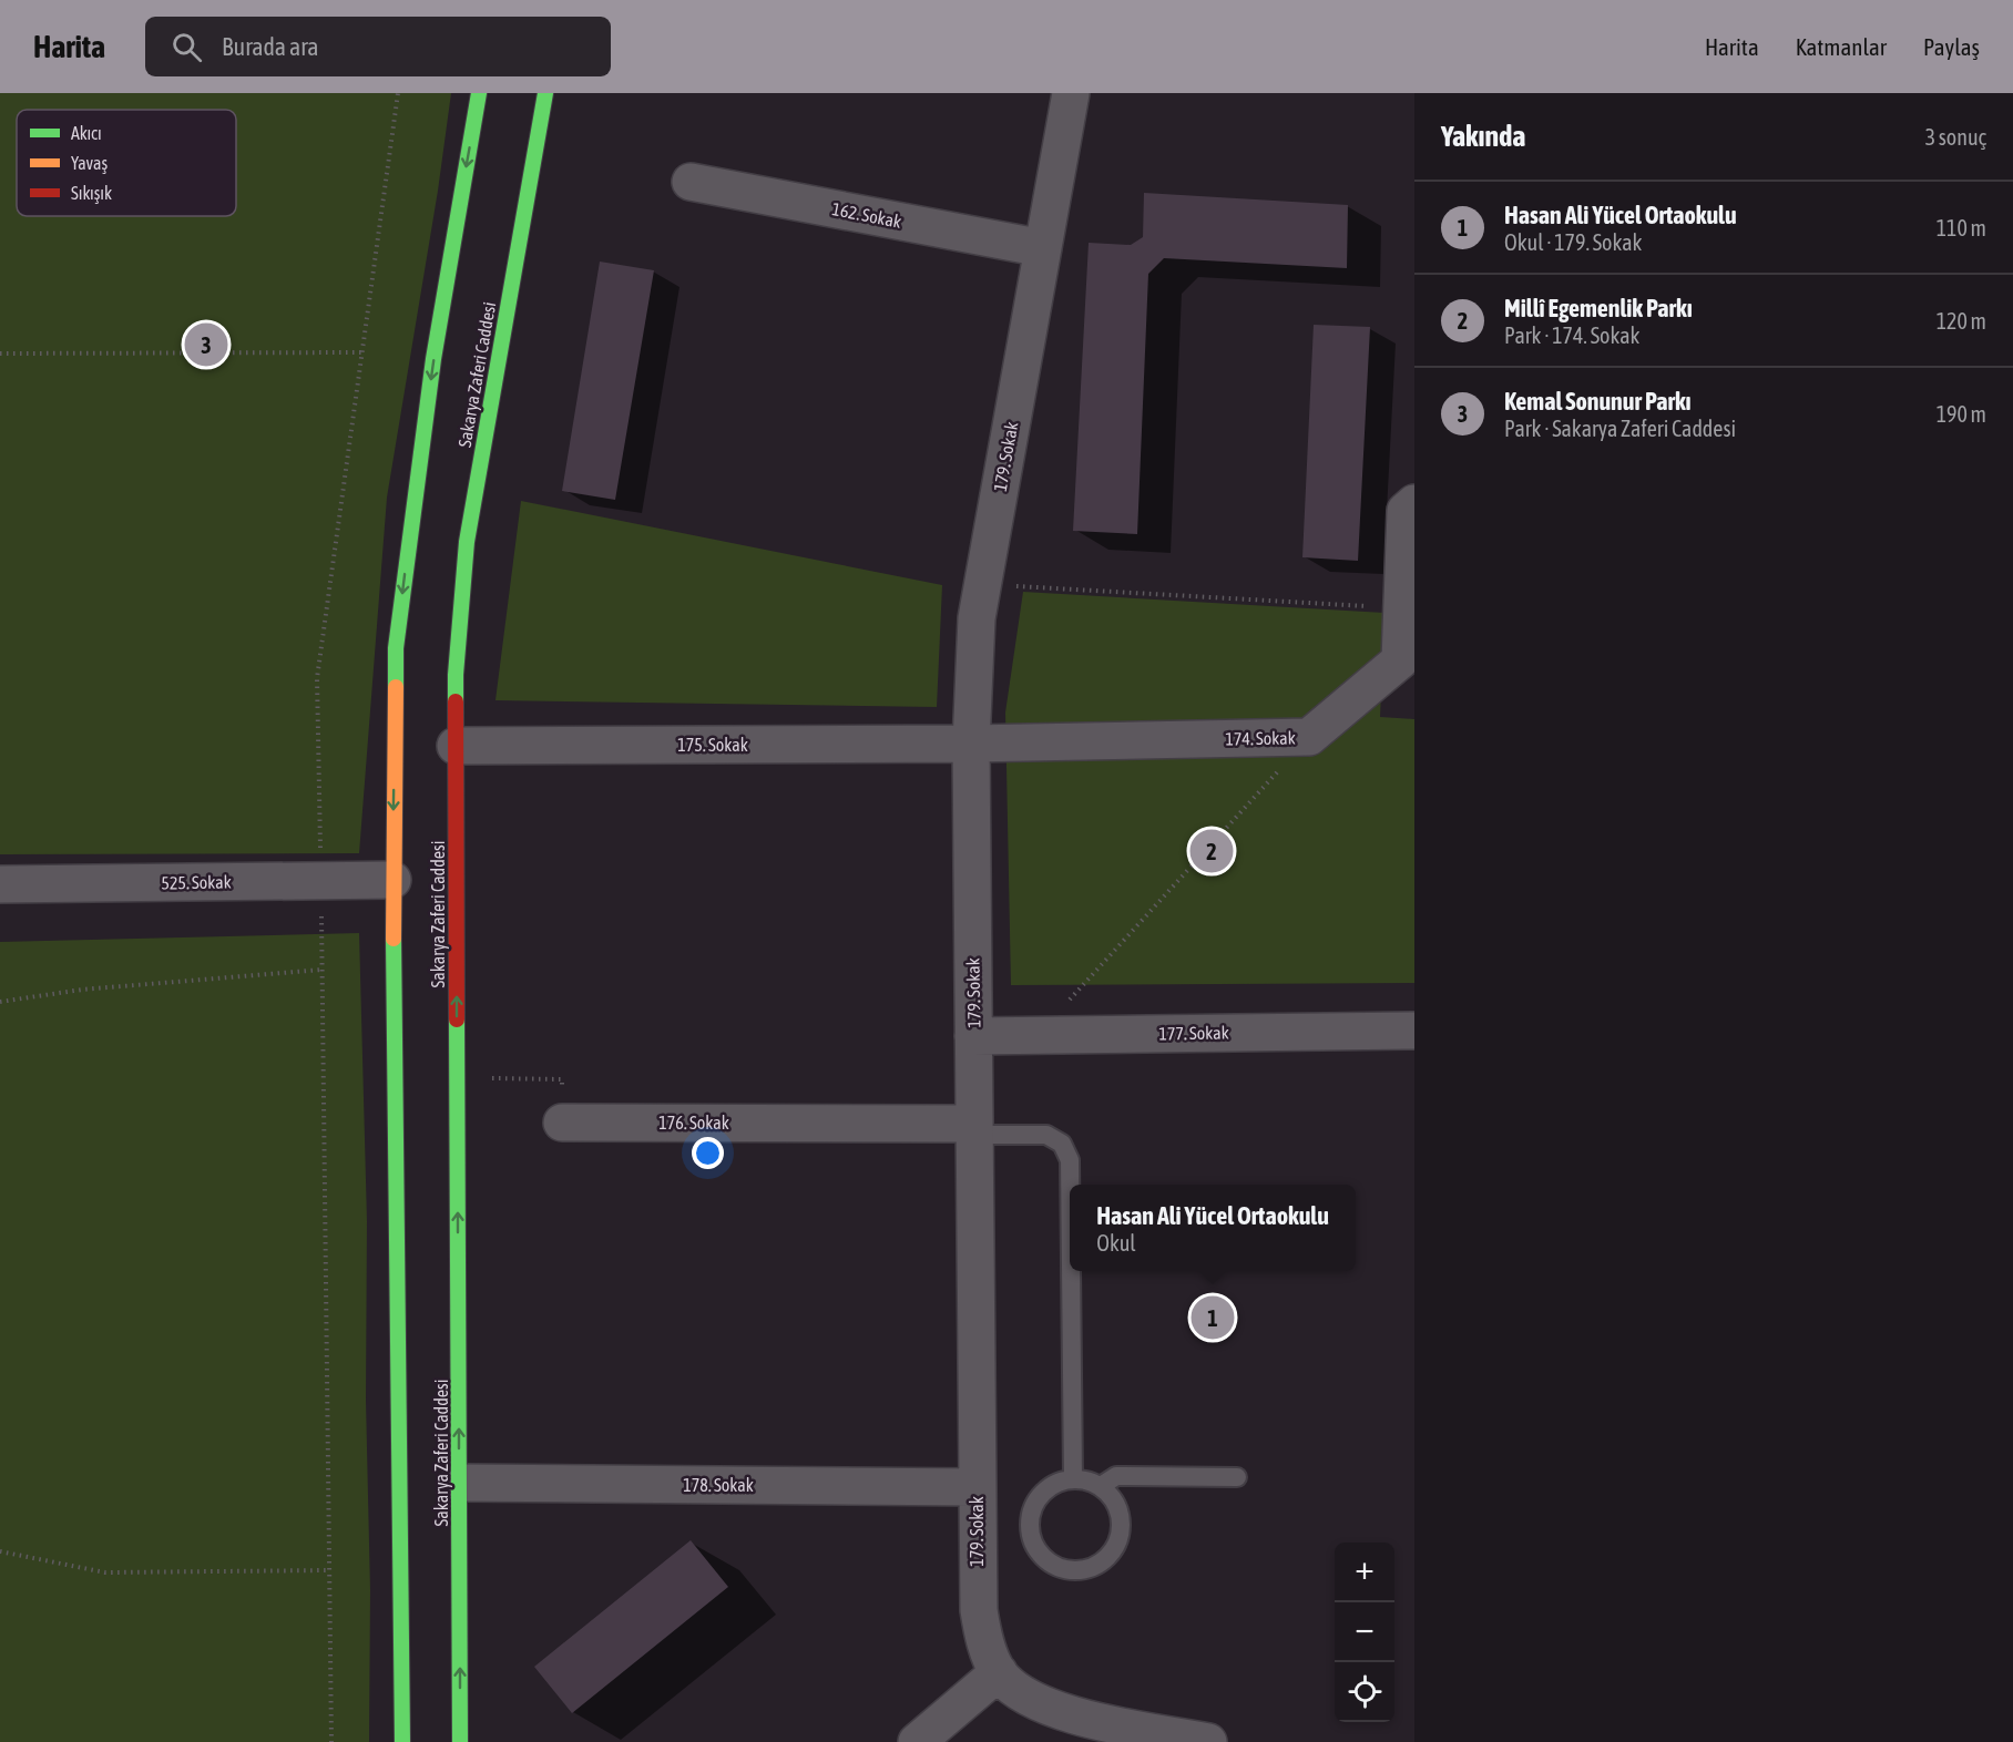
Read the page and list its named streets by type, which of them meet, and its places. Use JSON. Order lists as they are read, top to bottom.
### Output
{
  "streets": {
    "main road": ["Sakarya Zaferi Caddesi"],
    "street": [
      "162. Sokak",
      "179. Sokak",
      "174. Sokak",
      "175. Sokak",
      "525. Sokak",
      "177. Sokak",
      "176. Sokak",
      "178. Sokak"
    ]
  },
  "crossings": [
    ["162. Sokak", "179. Sokak"],
    ["Sakarya Zaferi Caddesi", "175. Sokak"],
    ["Sakarya Zaferi Caddesi", "178. Sokak"],
    ["179. Sokak", "174. Sokak"],
    ["179. Sokak", "175. Sokak"],
    ["179. Sokak", "177. Sokak"],
    ["179. Sokak", "176. Sokak"],
    ["179. Sokak", "178. Sokak"],
    ["174. Sokak", "175. Sokak"]
  ],
  "legend": ["Akıcı", "Yavaş", "Sıkışık"],
  "page": {
    "header": "Harita",
    "search": "Burada ara",
    "nav": ["Harita", "Katmanlar", "Paylaş"],
    "heading": ["Yakında", "3 sonuç"],
    "list": [
      {
        "mark": "1",
        "name": "Hasan Ali Yücel Ortaokulu",
        "note": "Okul · 179. Sokak",
        "value": "110 m"
      },
      {
        "mark": "2",
        "name": "Millî Egemenlik Parkı",
        "note": "Park · 174. Sokak",
        "value": "120 m"
      },
      {
        "mark": "3",
        "name": "Kemal Sonunur Parkı",
        "note": "Park · Sakarya Zaferi Caddesi",
        "value": "190 m"
      }
    ],
    "pins": ["3", "2", "1"],
    "popup": ["Hasan Ali Yücel Ortaokulu", "Okul"],
    "map_buttons": ["+", "−"]
  }
}
